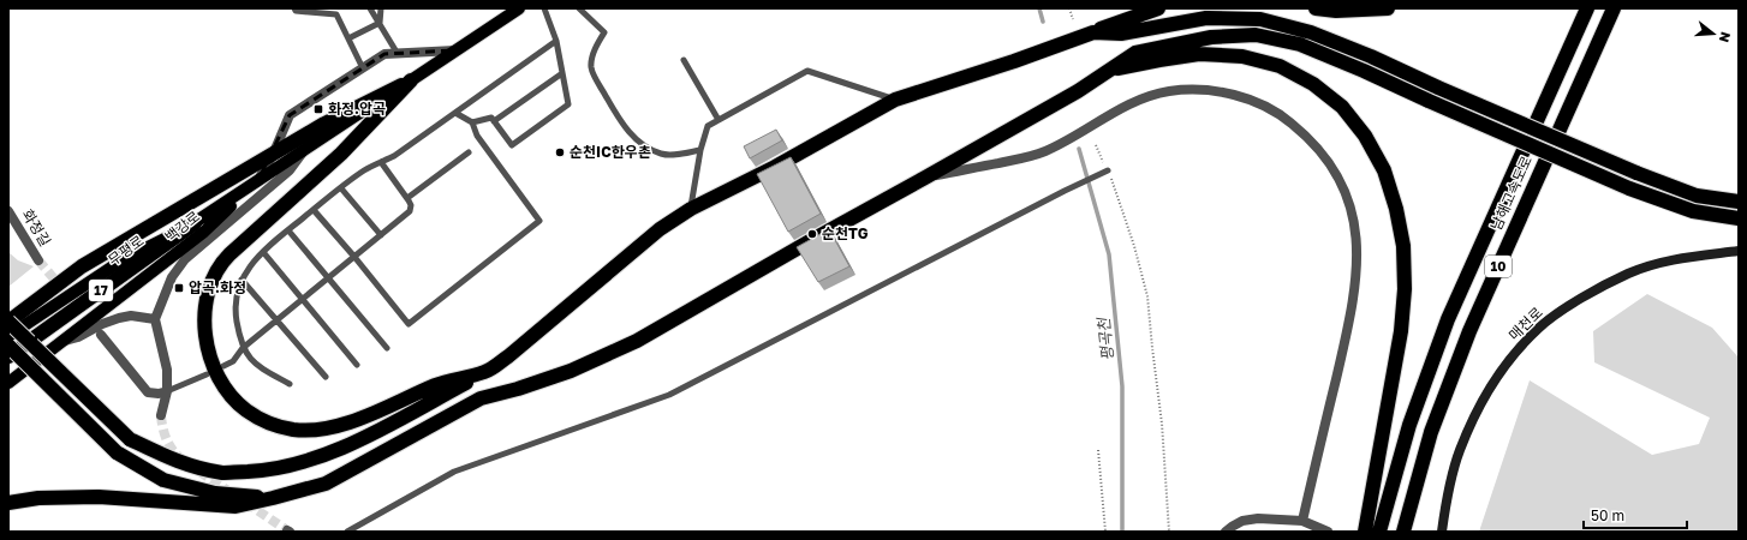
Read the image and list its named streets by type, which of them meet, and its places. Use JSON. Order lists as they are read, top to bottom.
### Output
{
  "streets": {
    "highway": [
      "남해고속도로",
      "무평로",
      "10",
      "17"
    ],
    "main road": ["백강로", "매천로"],
    "street": ["화정길"]
  },
  "crossings": [
    ["백강로", "무평로"]
  ],
  "water": ["평곡천"],
  "places": {
    "transit": ["화정.압곡", "압곡.화정"],
    "other": ["순천IC한우촌", "순천TG"]
  },
  "scale_bar": "50 m",
  "north": "right"
}
